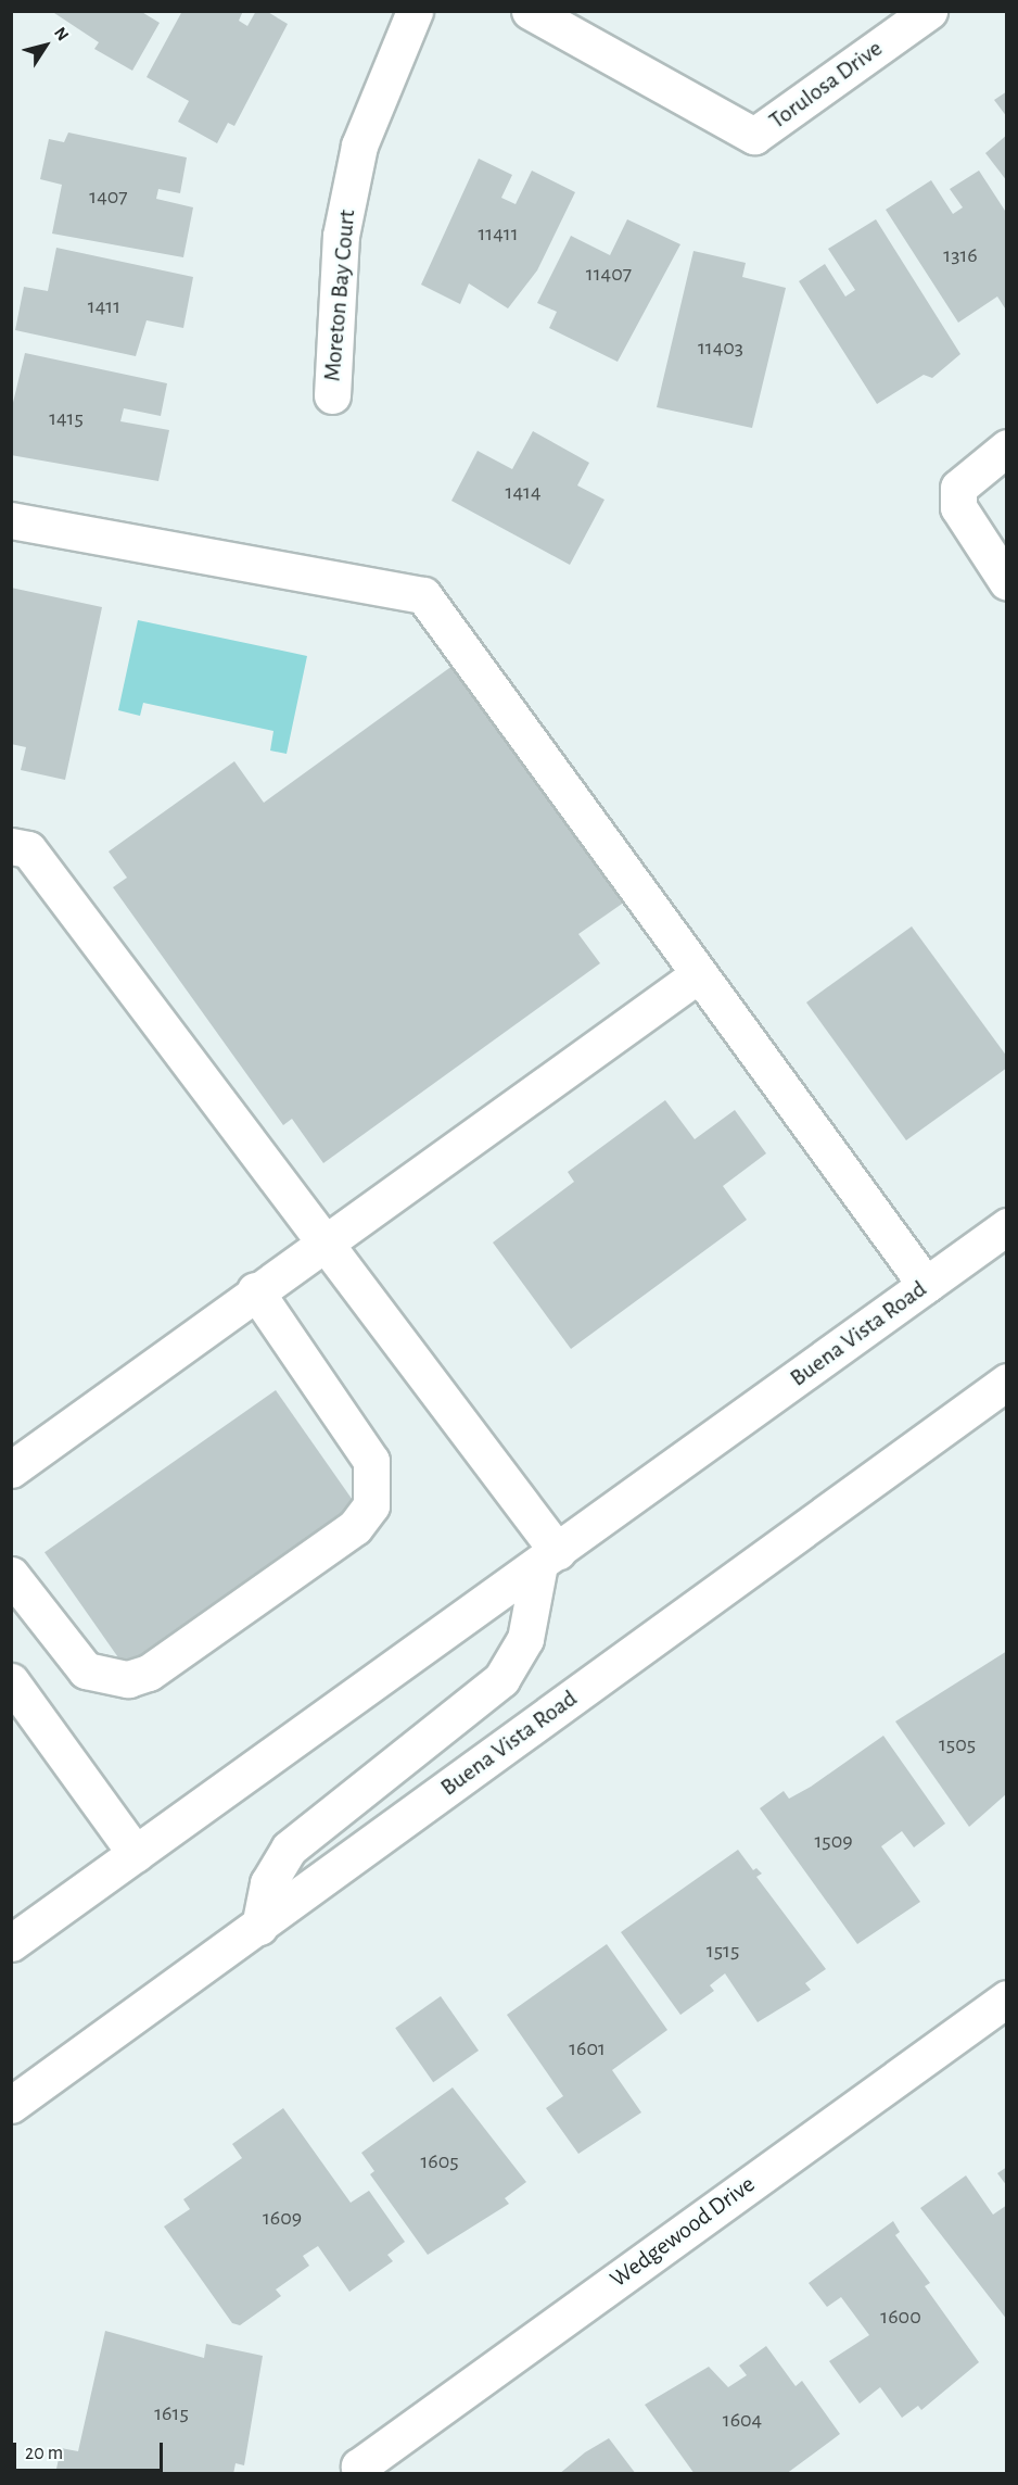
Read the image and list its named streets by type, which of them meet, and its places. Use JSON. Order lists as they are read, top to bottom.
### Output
{
  "streets": {
    "main road": [
      "Torulosa Drive",
      "Moreton Bay Court",
      "Buena Vista Road",
      "Wedgewood Drive"
    ]
  },
  "house_numbers": [
    "1407",
    "11411",
    "1316",
    "11407",
    "1411",
    "11403",
    "1415",
    "1414",
    "1505",
    "1509",
    "1515",
    "1601",
    "1605",
    "1609",
    "1600",
    "1615",
    "1604"
  ],
  "scale_bar": "20 m",
  "north": "top right"
}
